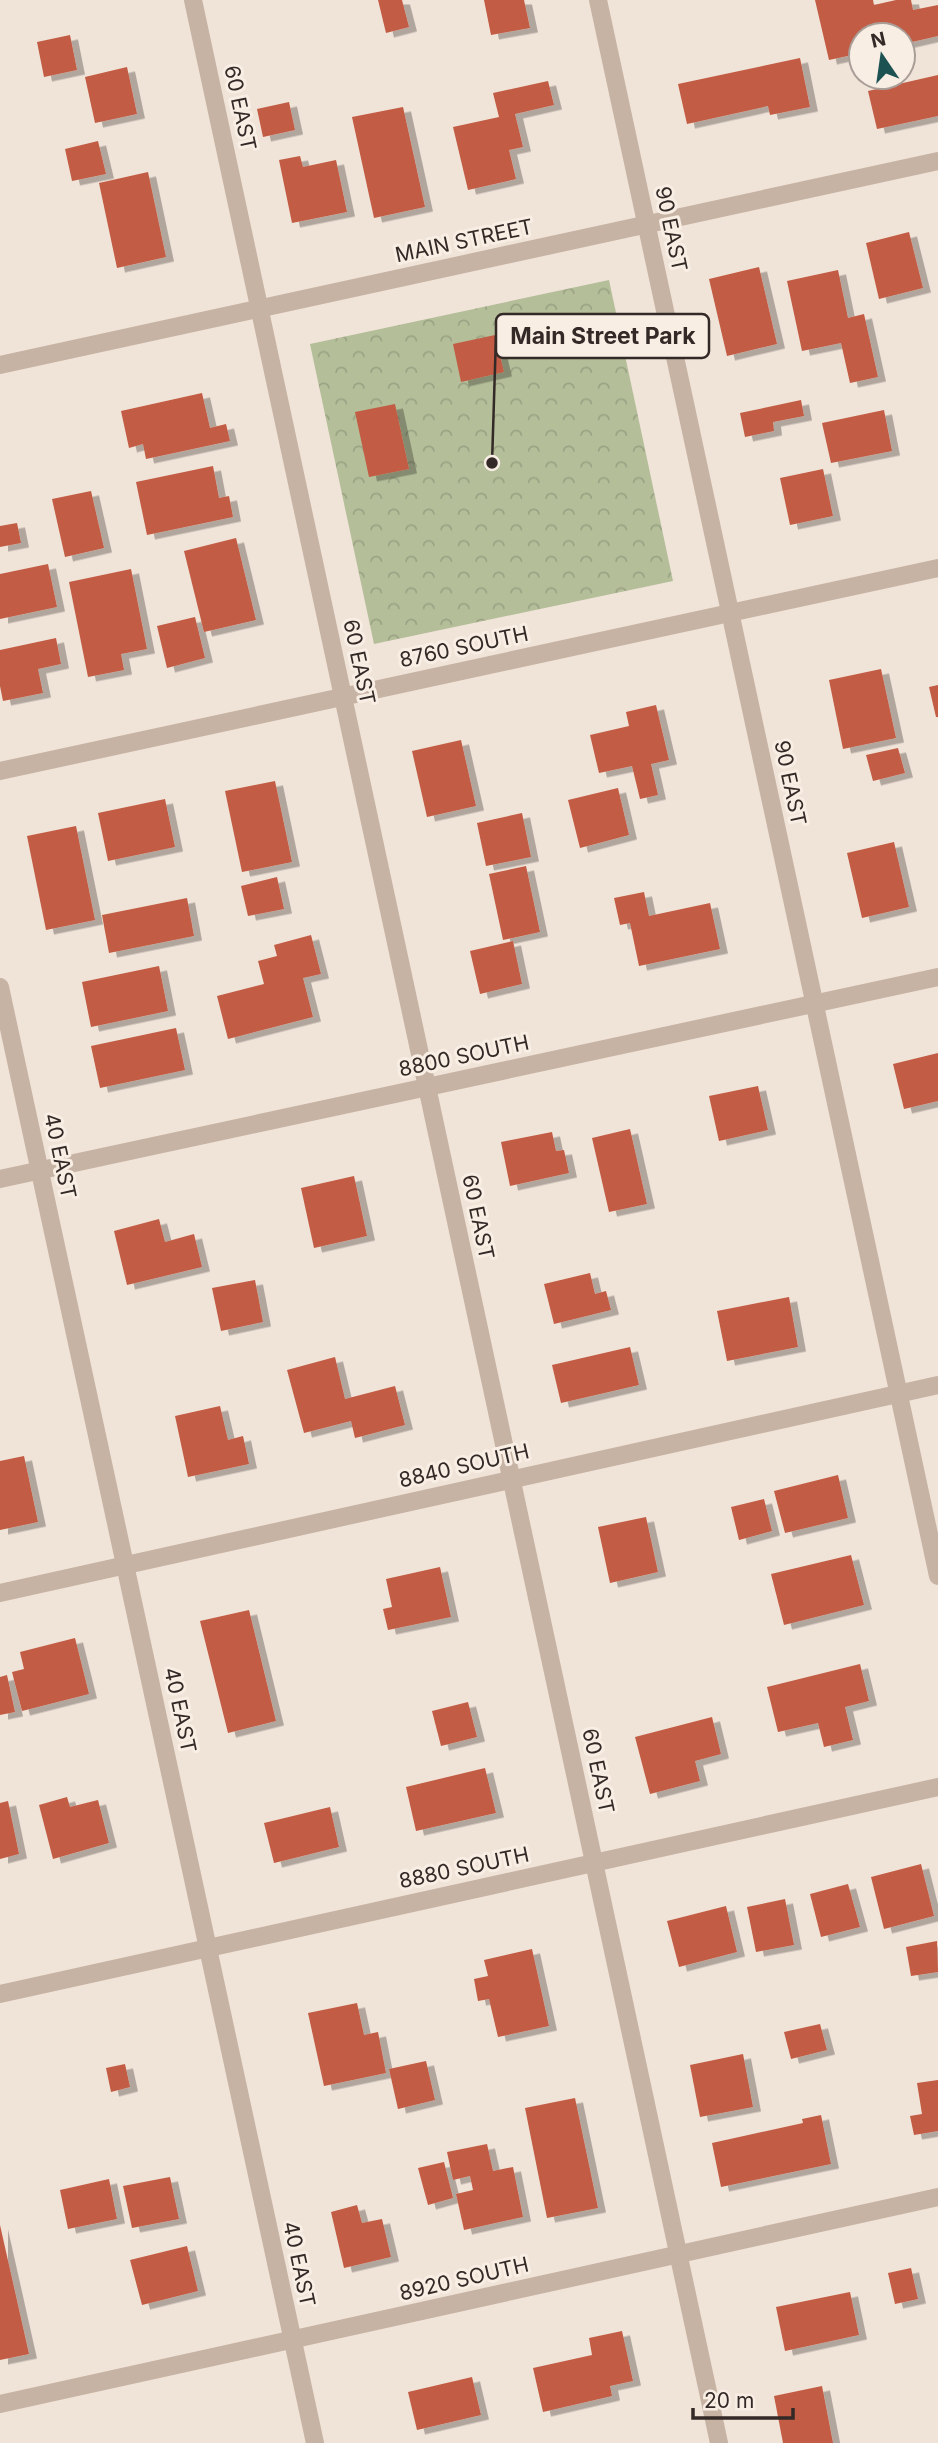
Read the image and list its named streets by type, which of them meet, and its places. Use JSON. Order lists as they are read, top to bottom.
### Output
{
  "streets": {
    "street": [
      "60 EAST",
      "90 EAST",
      "MAIN STREET",
      "8760 SOUTH",
      "8800 SOUTH",
      "40 EAST",
      "8840 SOUTH",
      "8880 SOUTH",
      "8920 SOUTH"
    ]
  },
  "crossings": [
    ["60 EAST", "MAIN STREET"],
    ["60 EAST", "8760 SOUTH"],
    ["60 EAST", "8800 SOUTH"],
    ["60 EAST", "8840 SOUTH"],
    ["60 EAST", "8880 SOUTH"],
    ["60 EAST", "8920 SOUTH"],
    ["90 EAST", "MAIN STREET"],
    ["90 EAST", "8760 SOUTH"],
    ["90 EAST", "8800 SOUTH"],
    ["90 EAST", "8840 SOUTH"],
    ["8800 SOUTH", "40 EAST"],
    ["40 EAST", "8840 SOUTH"],
    ["40 EAST", "8880 SOUTH"],
    ["40 EAST", "8920 SOUTH"]
  ],
  "places": ["Main Street Park"],
  "scale_bar": "20 m",
  "north": "top"
}
